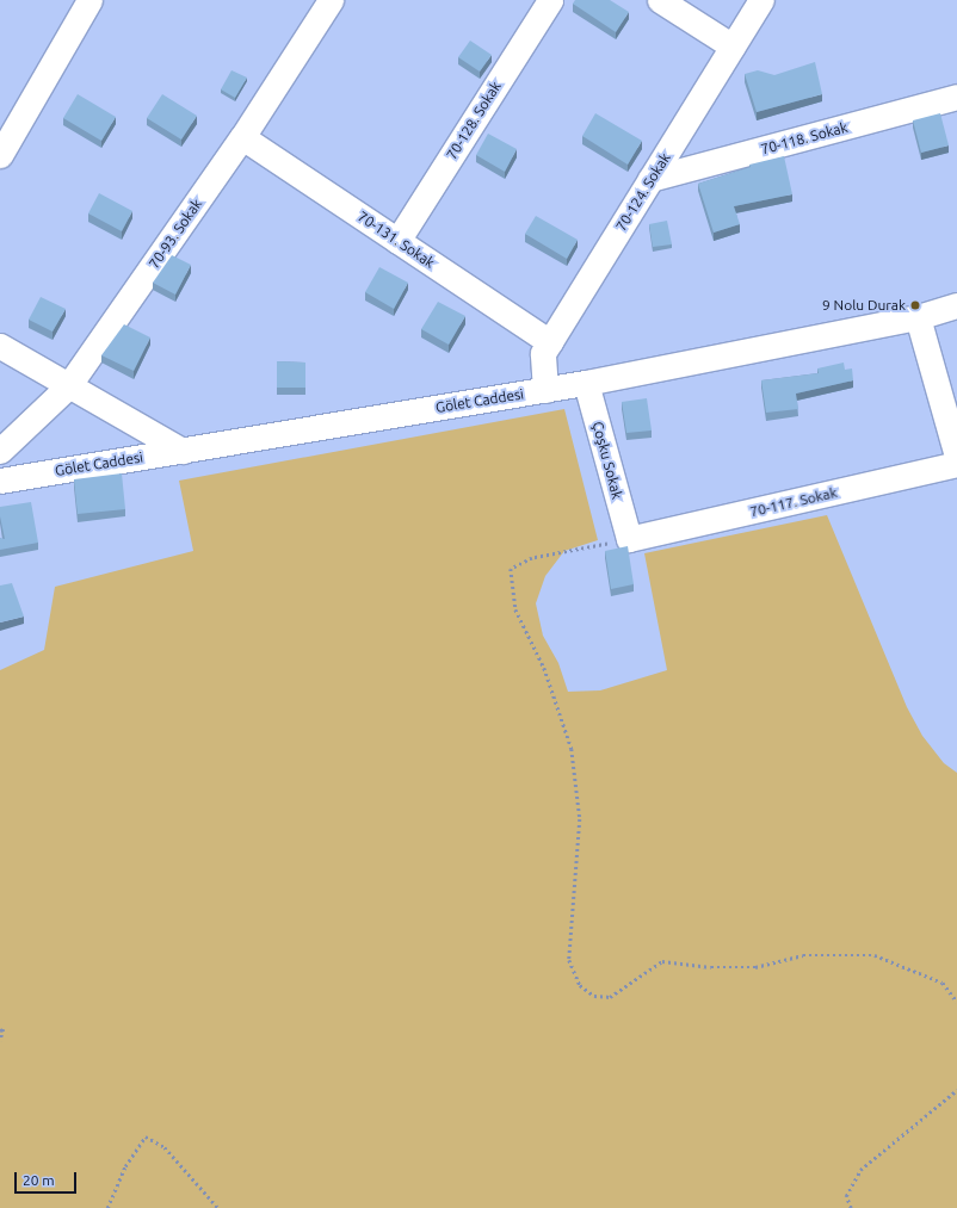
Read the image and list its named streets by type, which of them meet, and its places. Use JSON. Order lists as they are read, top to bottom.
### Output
{
  "streets": {
    "street": [
      "70-128. Sokak",
      "70-118. Sokak",
      "70-124. Sokak",
      "70-93. Sokak",
      "70-131. Sokak",
      "Gölet Caddesi",
      "Çoşku Sokak",
      "70-117. Sokak"
    ]
  },
  "crossings": [
    ["70-128. Sokak", "70-131. Sokak"],
    ["70-118. Sokak", "70-124. Sokak"],
    ["70-124. Sokak", "70-131. Sokak"],
    ["70-124. Sokak", "Gölet Caddesi"],
    ["70-93. Sokak", "70-131. Sokak"],
    ["Gölet Caddesi", "Çoşku Sokak"],
    ["Çoşku Sokak", "70-117. Sokak"]
  ],
  "places": ["9 Nolu Durak"],
  "scale_bar": "20 m"
}
